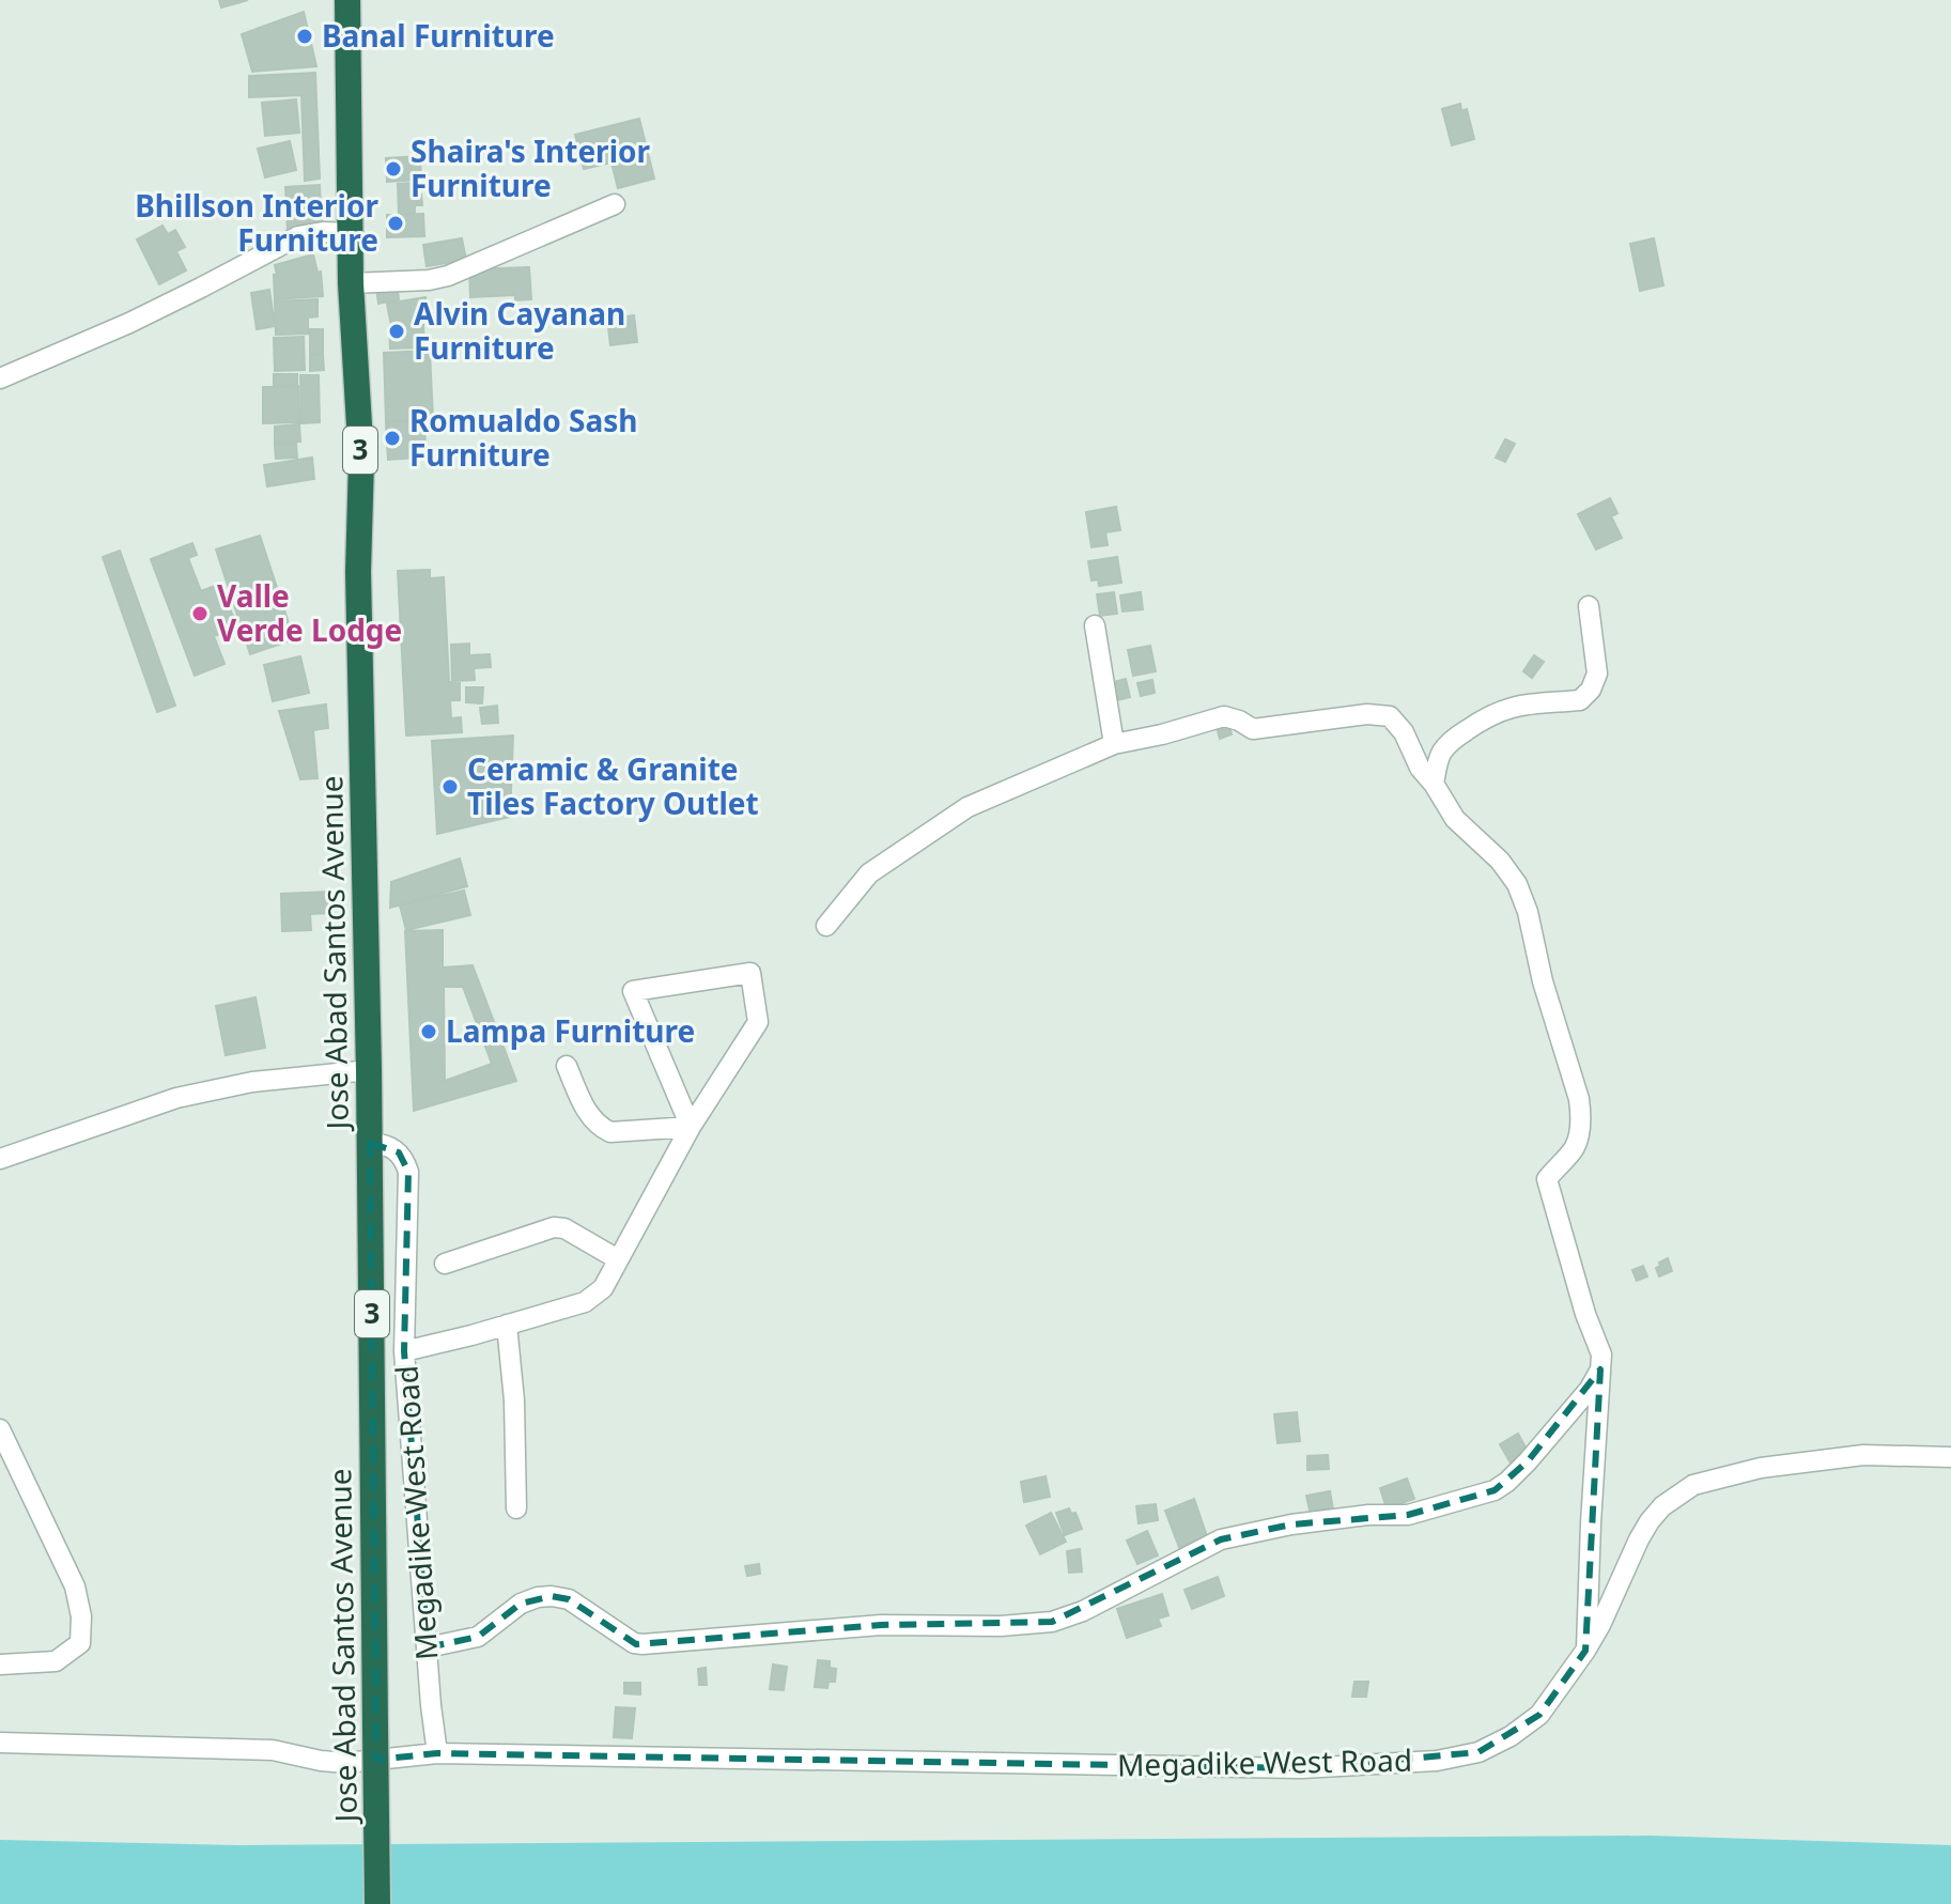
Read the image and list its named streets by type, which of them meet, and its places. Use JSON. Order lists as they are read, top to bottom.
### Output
{
  "streets": {
    "highway": ["3", "Jose Abad Santos Avenue"],
    "street": ["Megadike West Road"]
  },
  "crossings": [
    ["Jose Abad Santos Avenue", "Megadike West Road"]
  ],
  "places": [
    "Banal Furniture",
    "Shaira's Interior Furniture",
    "Bhillson Interior Furniture",
    "Alvin Cayanan Furniture",
    "Romualdo Sash Furniture",
    "Valle Verde Lodge",
    "Ceramic & Granite Tiles Factory Outlet",
    "Lampa Furniture"
  ]
}
